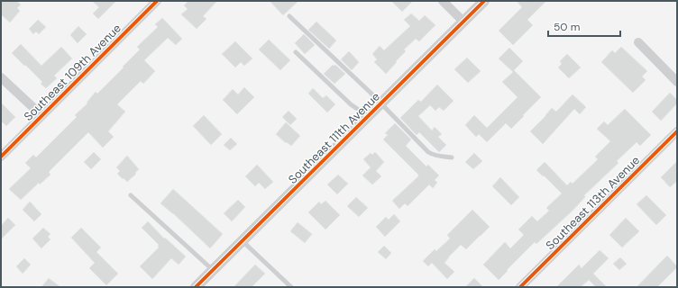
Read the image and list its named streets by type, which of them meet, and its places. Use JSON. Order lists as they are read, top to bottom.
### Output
{
  "streets": {
    "street": ["Southeast 109th Avenue", "Southeast 111th Avenue", "Southeast 113th Avenue"]
  },
  "scale_bar": "50 m"
}
